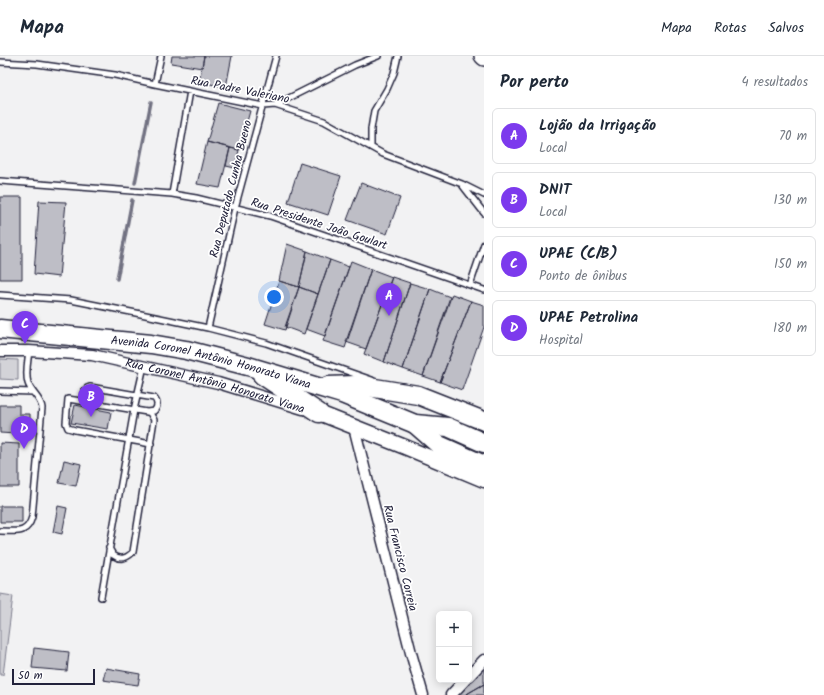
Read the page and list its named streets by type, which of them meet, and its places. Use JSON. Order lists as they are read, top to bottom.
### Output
{
  "streets": {
    "highway": ["Avenida Coronel Antônio Honorato Viana"],
    "main road": ["Rua Coronel Antônio Honorato Viana"],
    "street": ["Rua Francisco Correia"],
    "lane": ["Rua Padre Valeriano", "Rua Deputado Cunha Bueno", "Rua Presidente João Goulart"]
  },
  "crossings": [
    ["Rua Padre Valeriano", "Rua Deputado Cunha Bueno"],
    ["Rua Deputado Cunha Bueno", "Rua Presidente João Goulart"],
    ["Rua Coronel Antônio Honorato Viana", "Rua Francisco Correia"]
  ],
  "scale_bar": "50 m",
  "page": {
    "header": "Mapa",
    "nav": ["Mapa", "Rotas", "Salvos"],
    "heading": ["Por perto", "4 resultados"],
    "list": [
      {
        "mark": "A",
        "name": "Lojão da Irrigação",
        "note": "Local",
        "value": "70 m"
      },
      {
        "mark": "B",
        "name": "DNIT",
        "note": "Local",
        "value": "130 m"
      },
      {
        "mark": "C",
        "name": "UPAE (C/B)",
        "note": "Ponto de ônibus",
        "value": "150 m"
      },
      {
        "mark": "D",
        "name": "UPAE Petrolina",
        "note": "Hospital",
        "value": "180 m"
      }
    ],
    "pins": [
      "A",
      "C",
      "B",
      "D"
    ],
    "map_buttons": ["+", "−"],
    "scale": "50 m"
  }
}
